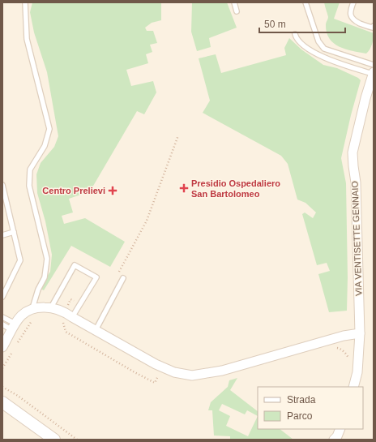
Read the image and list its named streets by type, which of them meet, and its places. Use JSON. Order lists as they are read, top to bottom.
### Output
{
  "streets": {
    "street": ["VIA VENTISETTE GENNAIO"]
  },
  "places": {
    "health": ["Presidio Ospedaliero San Bartolomeo", "Centro Prelievi"]
  },
  "legend": ["Strada", "Parco"],
  "scale_bar": "50 m"
}
